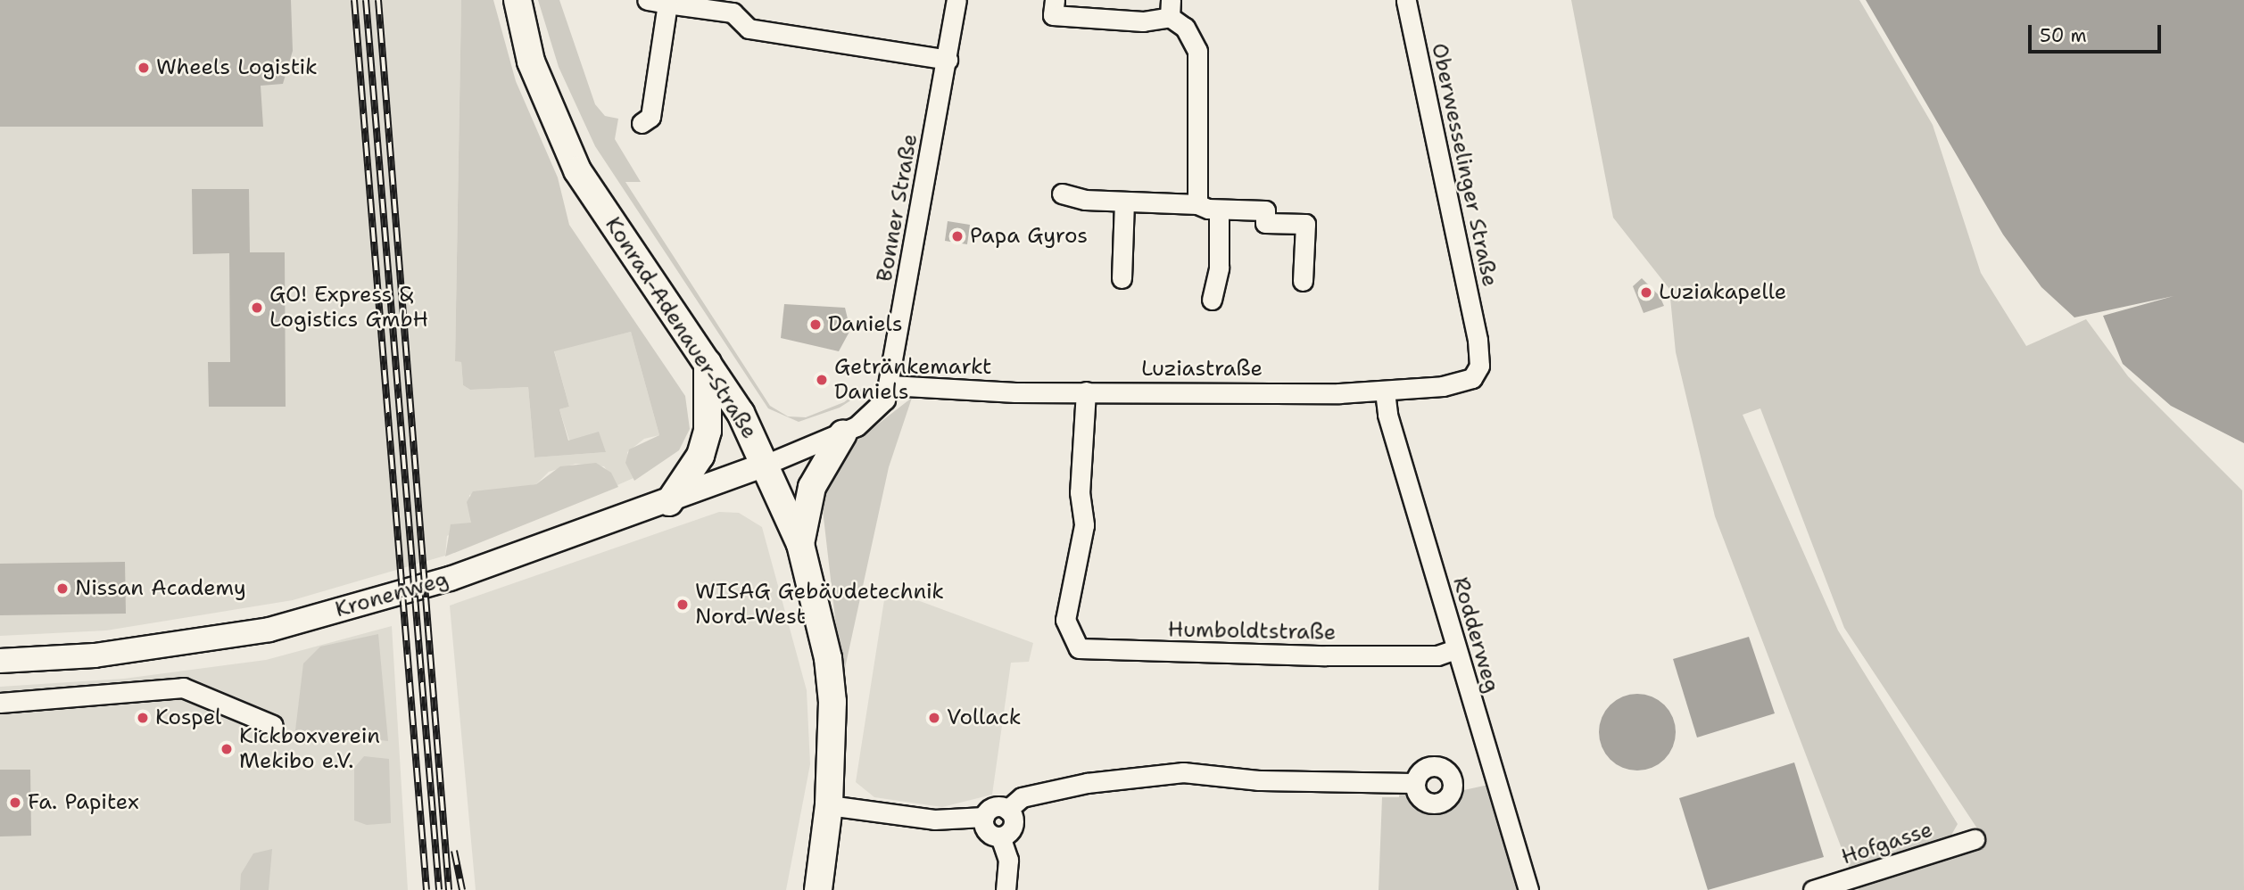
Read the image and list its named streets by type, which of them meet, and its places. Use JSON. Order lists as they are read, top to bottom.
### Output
{
  "streets": {
    "main road": ["Konrad-Adenauer-Straße"],
    "street": [
      "Oberwesselinger Straße",
      "Bonner Straße",
      "Luziastraße",
      "Kronenweg",
      "Humboldtstraße",
      "Rodderweg",
      "Hofgasse"
    ]
  },
  "crossings": [
    ["Oberwesselinger Straße", "Luziastraße"],
    ["Bonner Straße", "Konrad-Adenauer-Straße"],
    ["Bonner Straße", "Luziastraße"],
    ["Bonner Straße", "Kronenweg"],
    ["Konrad-Adenauer-Straße", "Kronenweg"],
    ["Luziastraße", "Humboldtstraße"],
    ["Luziastraße", "Rodderweg"],
    ["Humboldtstraße", "Rodderweg"]
  ],
  "places": [
    "Wheels Logistik",
    "Papa Gyros",
    "Luziakapelle",
    "GO! Express & Logistics GmbH",
    "Daniels",
    "Getränkemarkt Daniels",
    "Nissan Academy",
    "WISAG Gebäudetechnik Nord-West",
    "Kospel",
    "Vollack",
    "Kickboxverein Mekibo e.V.",
    "Fa. Papitex"
  ],
  "scale_bar": "50 m"
}
